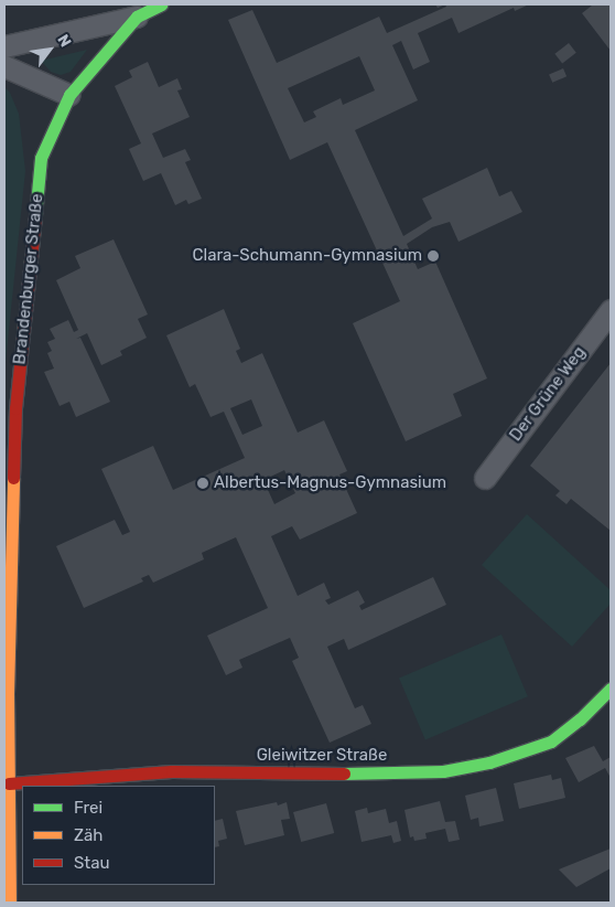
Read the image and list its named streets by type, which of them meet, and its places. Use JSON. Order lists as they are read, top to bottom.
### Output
{
  "streets": {
    "street": ["Brandenburger Straße", "Der Grüne Weg", "Gleiwitzer Straße"]
  },
  "crossings": [
    ["Brandenburger Straße", "Gleiwitzer Straße"]
  ],
  "places": ["Clara-Schumann-Gymnasium", "Albertus-Magnus-Gymnasium"],
  "legend": ["Frei", "Zäh", "Stau"],
  "north": "top right"
}
